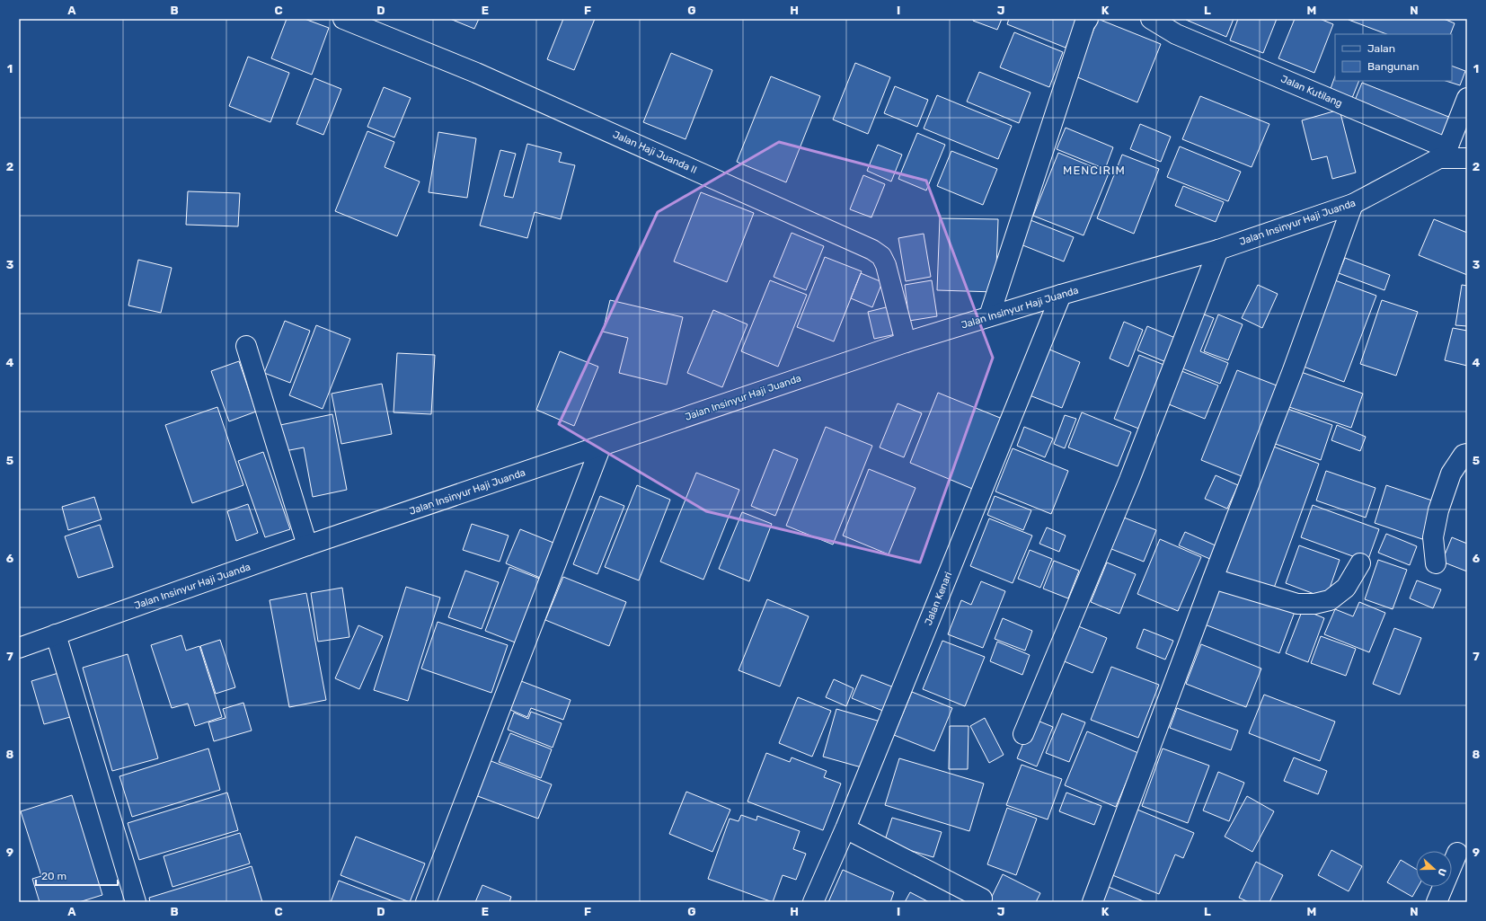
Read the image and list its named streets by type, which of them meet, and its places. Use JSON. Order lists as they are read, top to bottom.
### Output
{
  "streets": {
    "street": [
      "Jalan Kutilang",
      "Jalan Haji Juanda II",
      "Jalan Insinyur Haji Juanda",
      "Jalan Kenari"
    ]
  },
  "crossings": [
    ["Jalan Kutilang", "Jalan Insinyur Haji Juanda"],
    ["Jalan Haji Juanda II", "Jalan Insinyur Haji Juanda"],
    ["Jalan Insinyur Haji Juanda", "Jalan Kenari"]
  ],
  "districts": ["MENCIRIM"],
  "legend": ["Jalan", "Bangunan"],
  "scale_bar": "20 m",
  "north": "right",
  "grid": {
    "columns": [
      "A",
      "B",
      "C",
      "D",
      "E",
      "F",
      "G",
      "H",
      "I",
      "J",
      "K",
      "L",
      "M",
      "N"
    ],
    "rows": [
      "1",
      "2",
      "3",
      "4",
      "5",
      "6",
      "7",
      "8",
      "9"
    ]
  }
}
